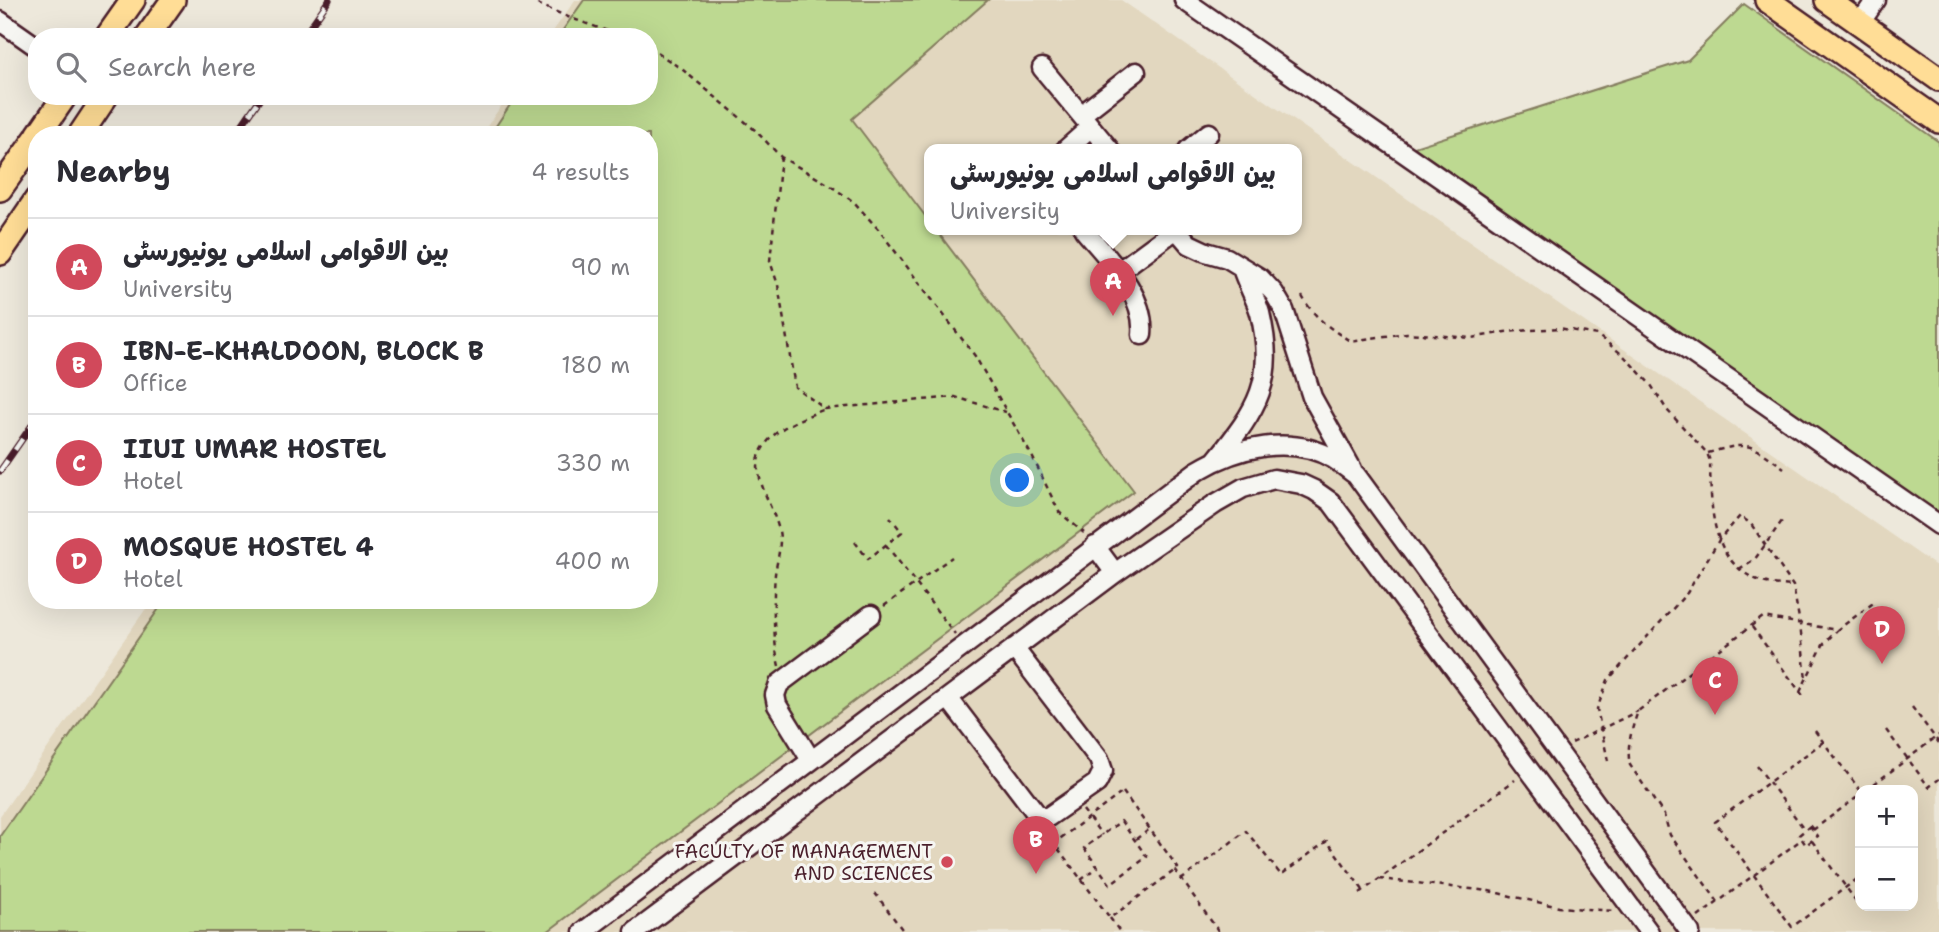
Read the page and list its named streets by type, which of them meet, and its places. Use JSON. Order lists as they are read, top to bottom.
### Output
{
  "places": ["FACULTY OF MANAGEMENT AND SCIENCES"],
  "page": {
    "search": "Search here",
    "heading": ["Nearby", "4 results"],
    "popup": ["بین الاقوامی اسلامی یونیورسٹی", "University"],
    "list": [
      {
        "mark": "A",
        "name": "بین الاقوامی اسلامی یونیورسٹی",
        "note": "University",
        "value": "90 m"
      },
      {
        "mark": "B",
        "name": "IBN-E-KHALDOON, BLOCK B",
        "note": "Office",
        "value": "180 m"
      },
      {
        "mark": "C",
        "name": "IIUI UMAR HOSTEL",
        "note": "Hotel",
        "value": "330 m"
      },
      {
        "mark": "D",
        "name": "MOSQUE HOSTEL 4",
        "note": "Hotel",
        "value": "400 m"
      }
    ],
    "pins": [
      "A",
      "D",
      "C",
      "B"
    ],
    "map_buttons": ["+", "−"]
  }
}
